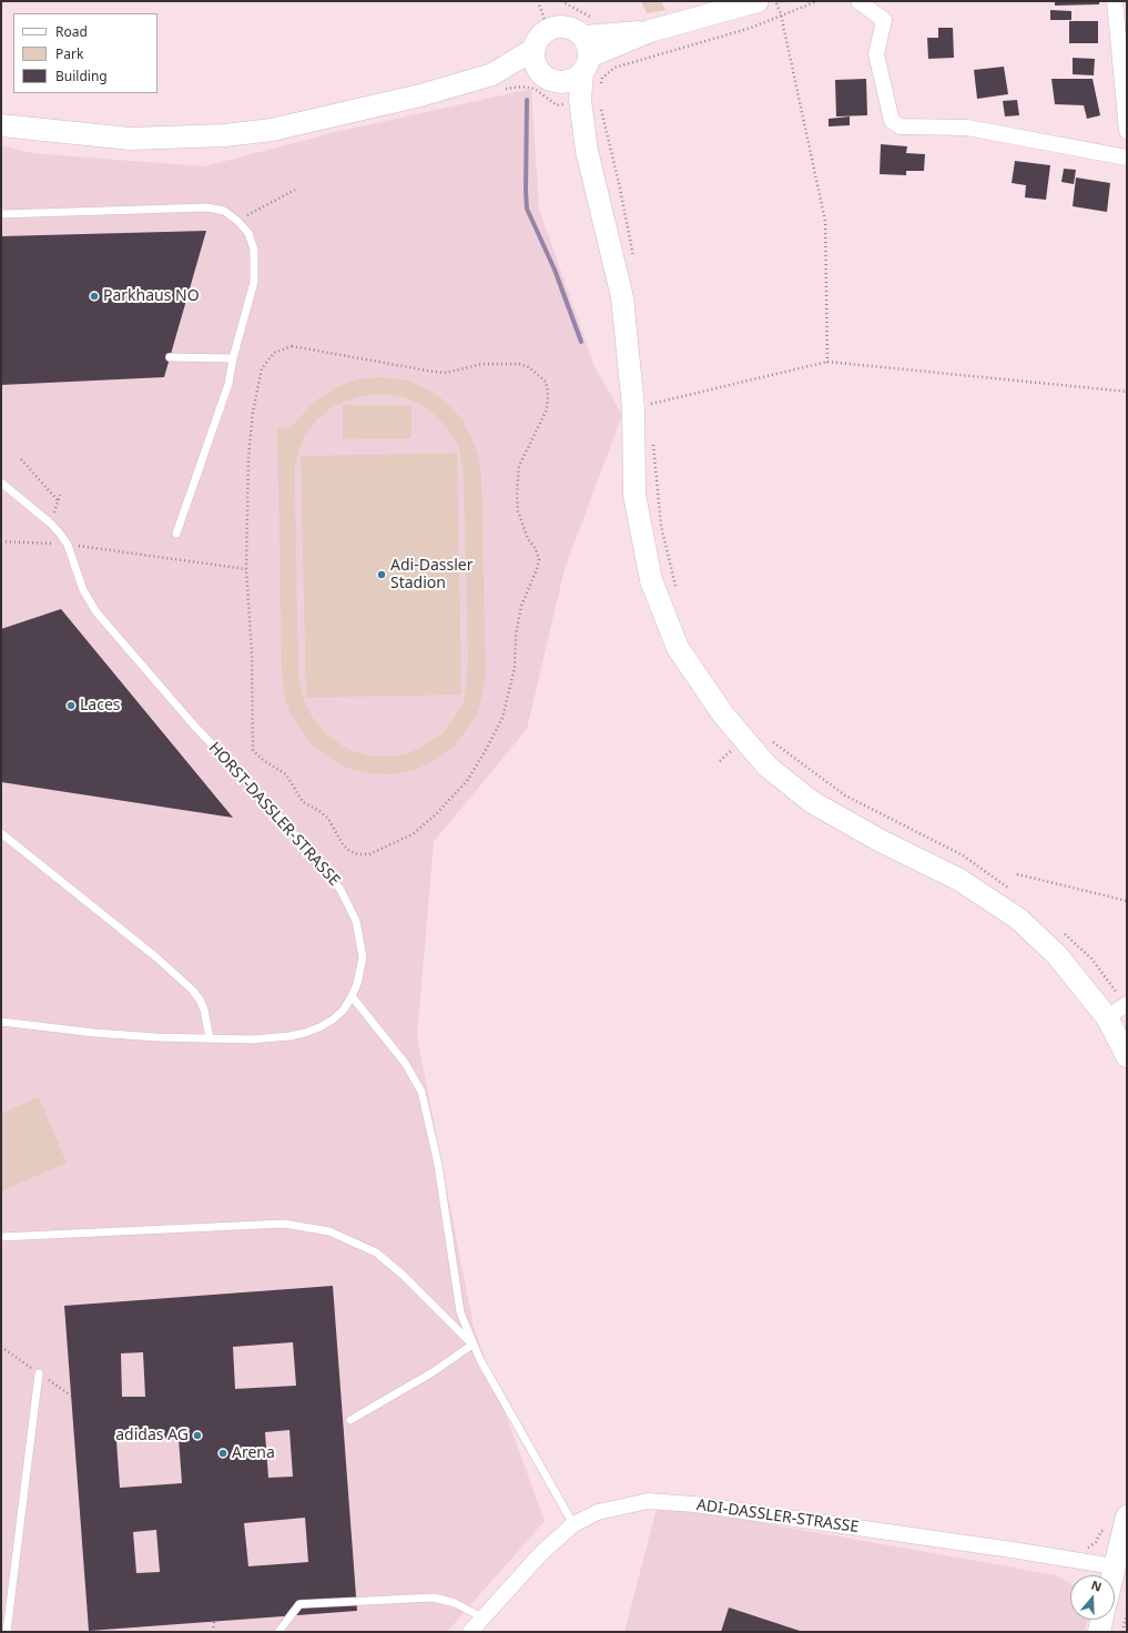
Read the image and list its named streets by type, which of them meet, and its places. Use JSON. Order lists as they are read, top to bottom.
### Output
{
  "streets": {
    "street": ["ADI-DASSLER-STRASSE"],
    "lane": ["HORST-DASSLER-STRASSE"]
  },
  "places": [
    "Parkhaus NO",
    "Adi-Dassler Stadion",
    "Laces",
    "adidas AG",
    "Arena"
  ],
  "legend": ["Road", "Park", "Building"],
  "north": "top"
}
